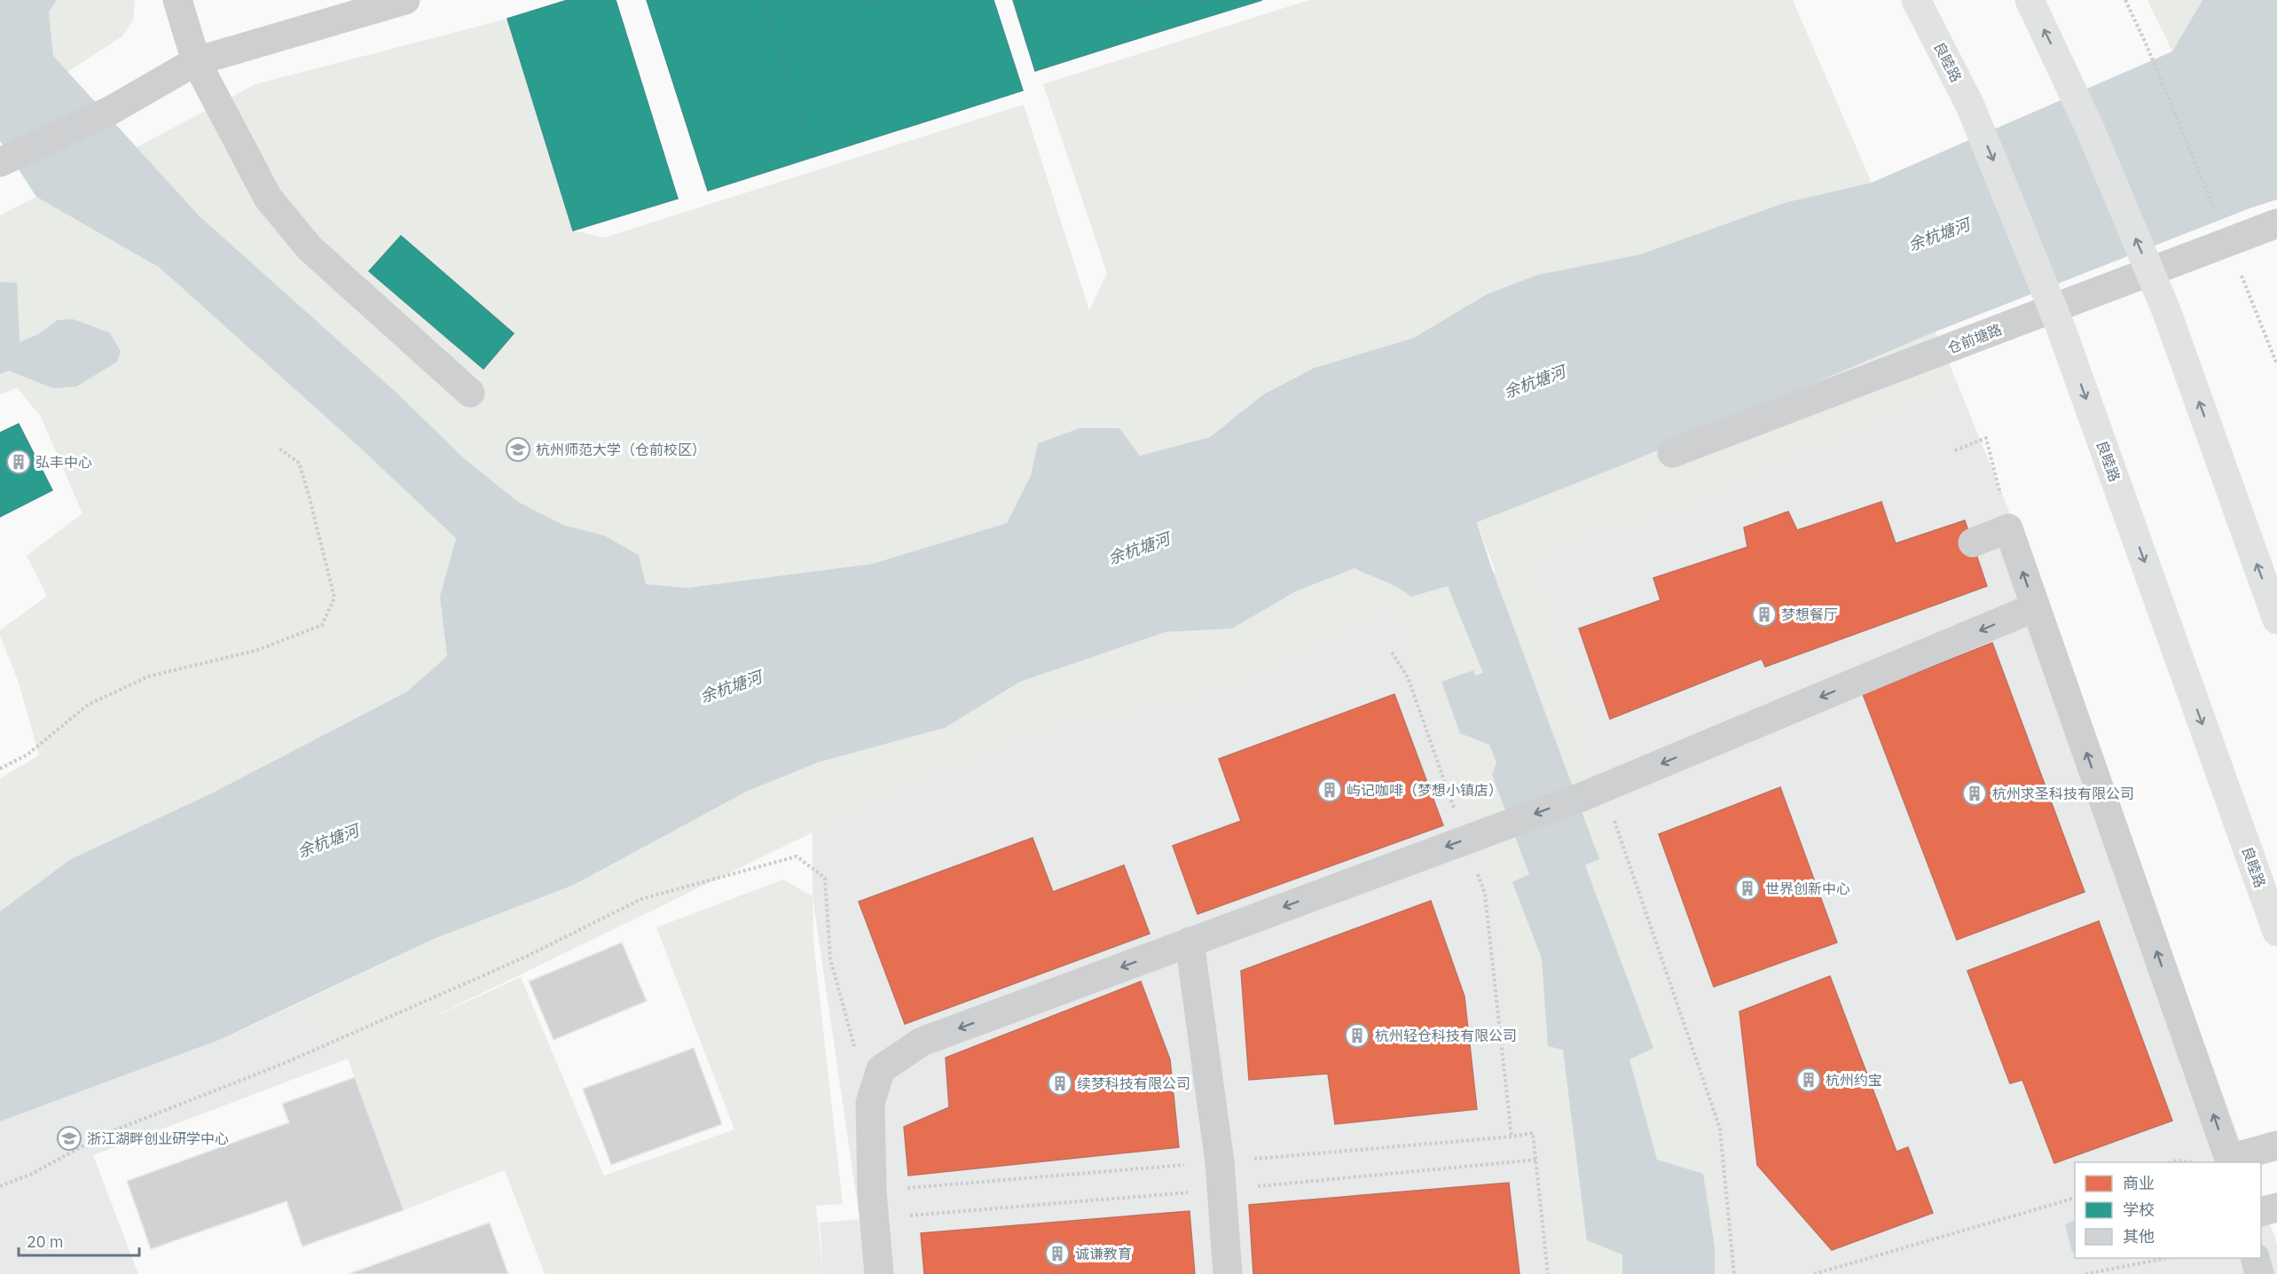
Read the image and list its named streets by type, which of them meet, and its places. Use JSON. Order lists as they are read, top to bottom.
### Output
{
  "streets": {
    "main road": ["良睦路"],
    "lane": ["仓前塘路"]
  },
  "water": ["余杭塘河"],
  "places": {
    "school or university": ["杭州师范大学（仓前校区）", "浙江湖畔创业研学中心"],
    "building": [
      "弘丰中心",
      "梦想餐厅",
      "屿记咖啡（梦想小镇店）",
      "杭州求圣科技有限公司",
      "世界创新中心",
      "杭州轻仓科技有限公司",
      "杭州约宝",
      "续梦科技有限公司",
      "诚谦教育"
    ]
  },
  "legend": ["商业", "学校", "其他"],
  "scale_bar": "20 m"
}
